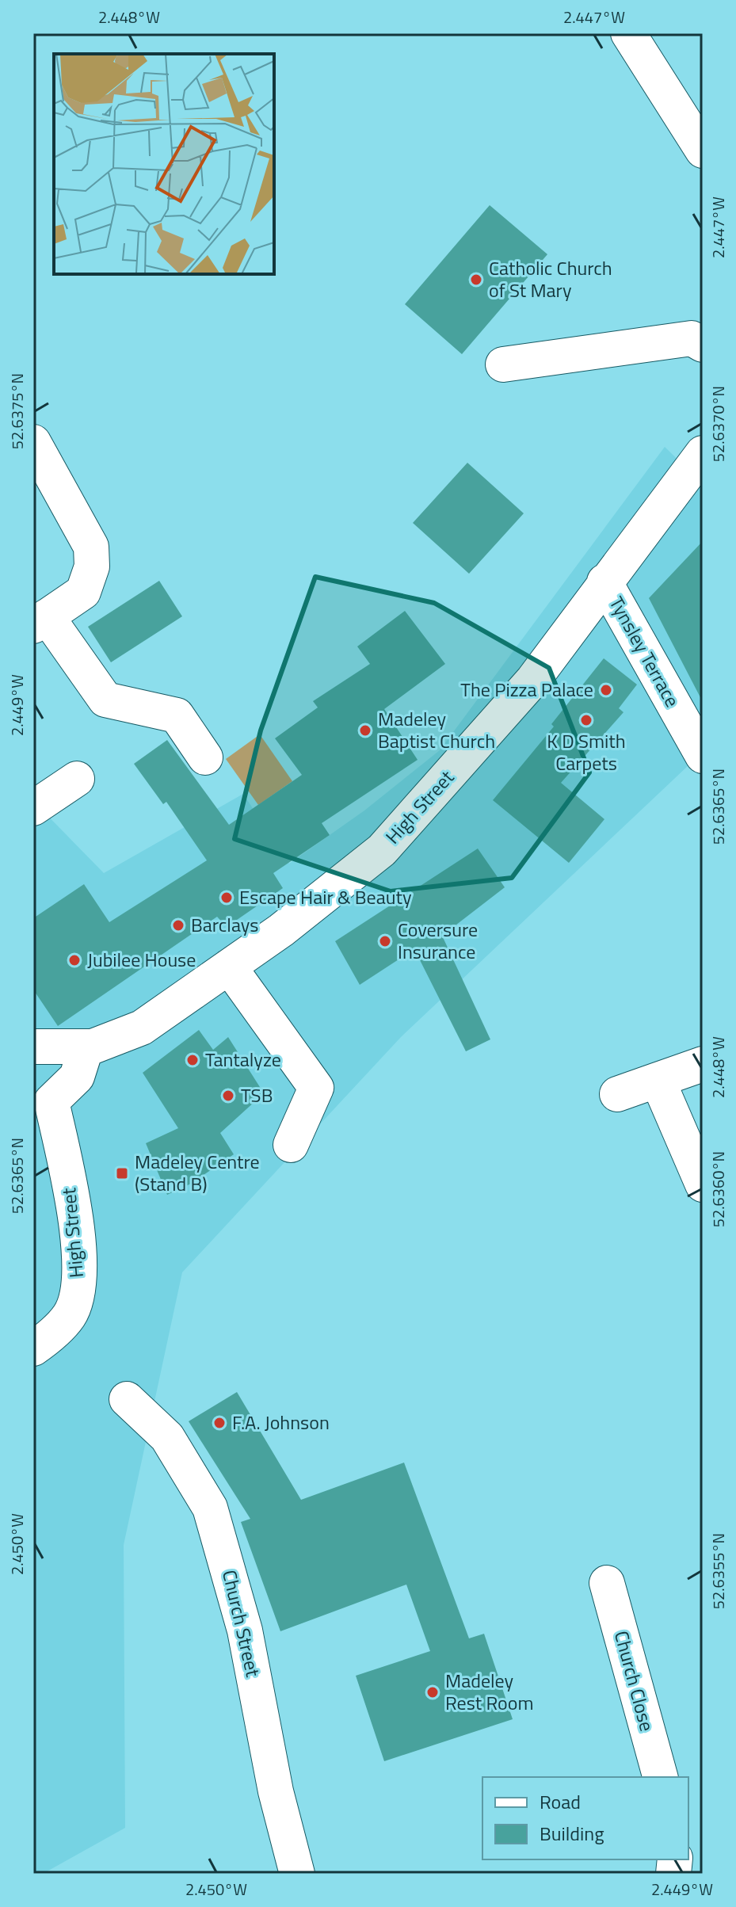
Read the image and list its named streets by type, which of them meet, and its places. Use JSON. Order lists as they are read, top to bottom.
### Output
{
  "streets": {
    "street": [
      "Tynsley Terrace",
      "High Street",
      "Church Street",
      "Church Close"
    ]
  },
  "crossings": [
    ["Tynsley Terrace", "High Street"]
  ],
  "places": {
    "other": [
      "Catholic Church of St Mary",
      "The Pizza Palace",
      "K D Smith Carpets",
      "Madeley Baptist Church",
      "Escape Hair & Beauty",
      "Barclays",
      "Coversure Insurance",
      "Jubilee House",
      "Tantalyze",
      "TSB",
      "F.A. Johnson",
      "Madeley Rest Room"
    ],
    "transit": ["Madeley Centre (Stand B)"]
  },
  "legend": ["Road", "Building"],
  "coordinates": [
    "2.448°W",
    "2.447°W",
    "52.6375°N",
    "52.6370°N",
    "2.449°W",
    "52.6365°N",
    "52.6360°N",
    "2.450°W",
    "52.6355°N"
  ]
}
